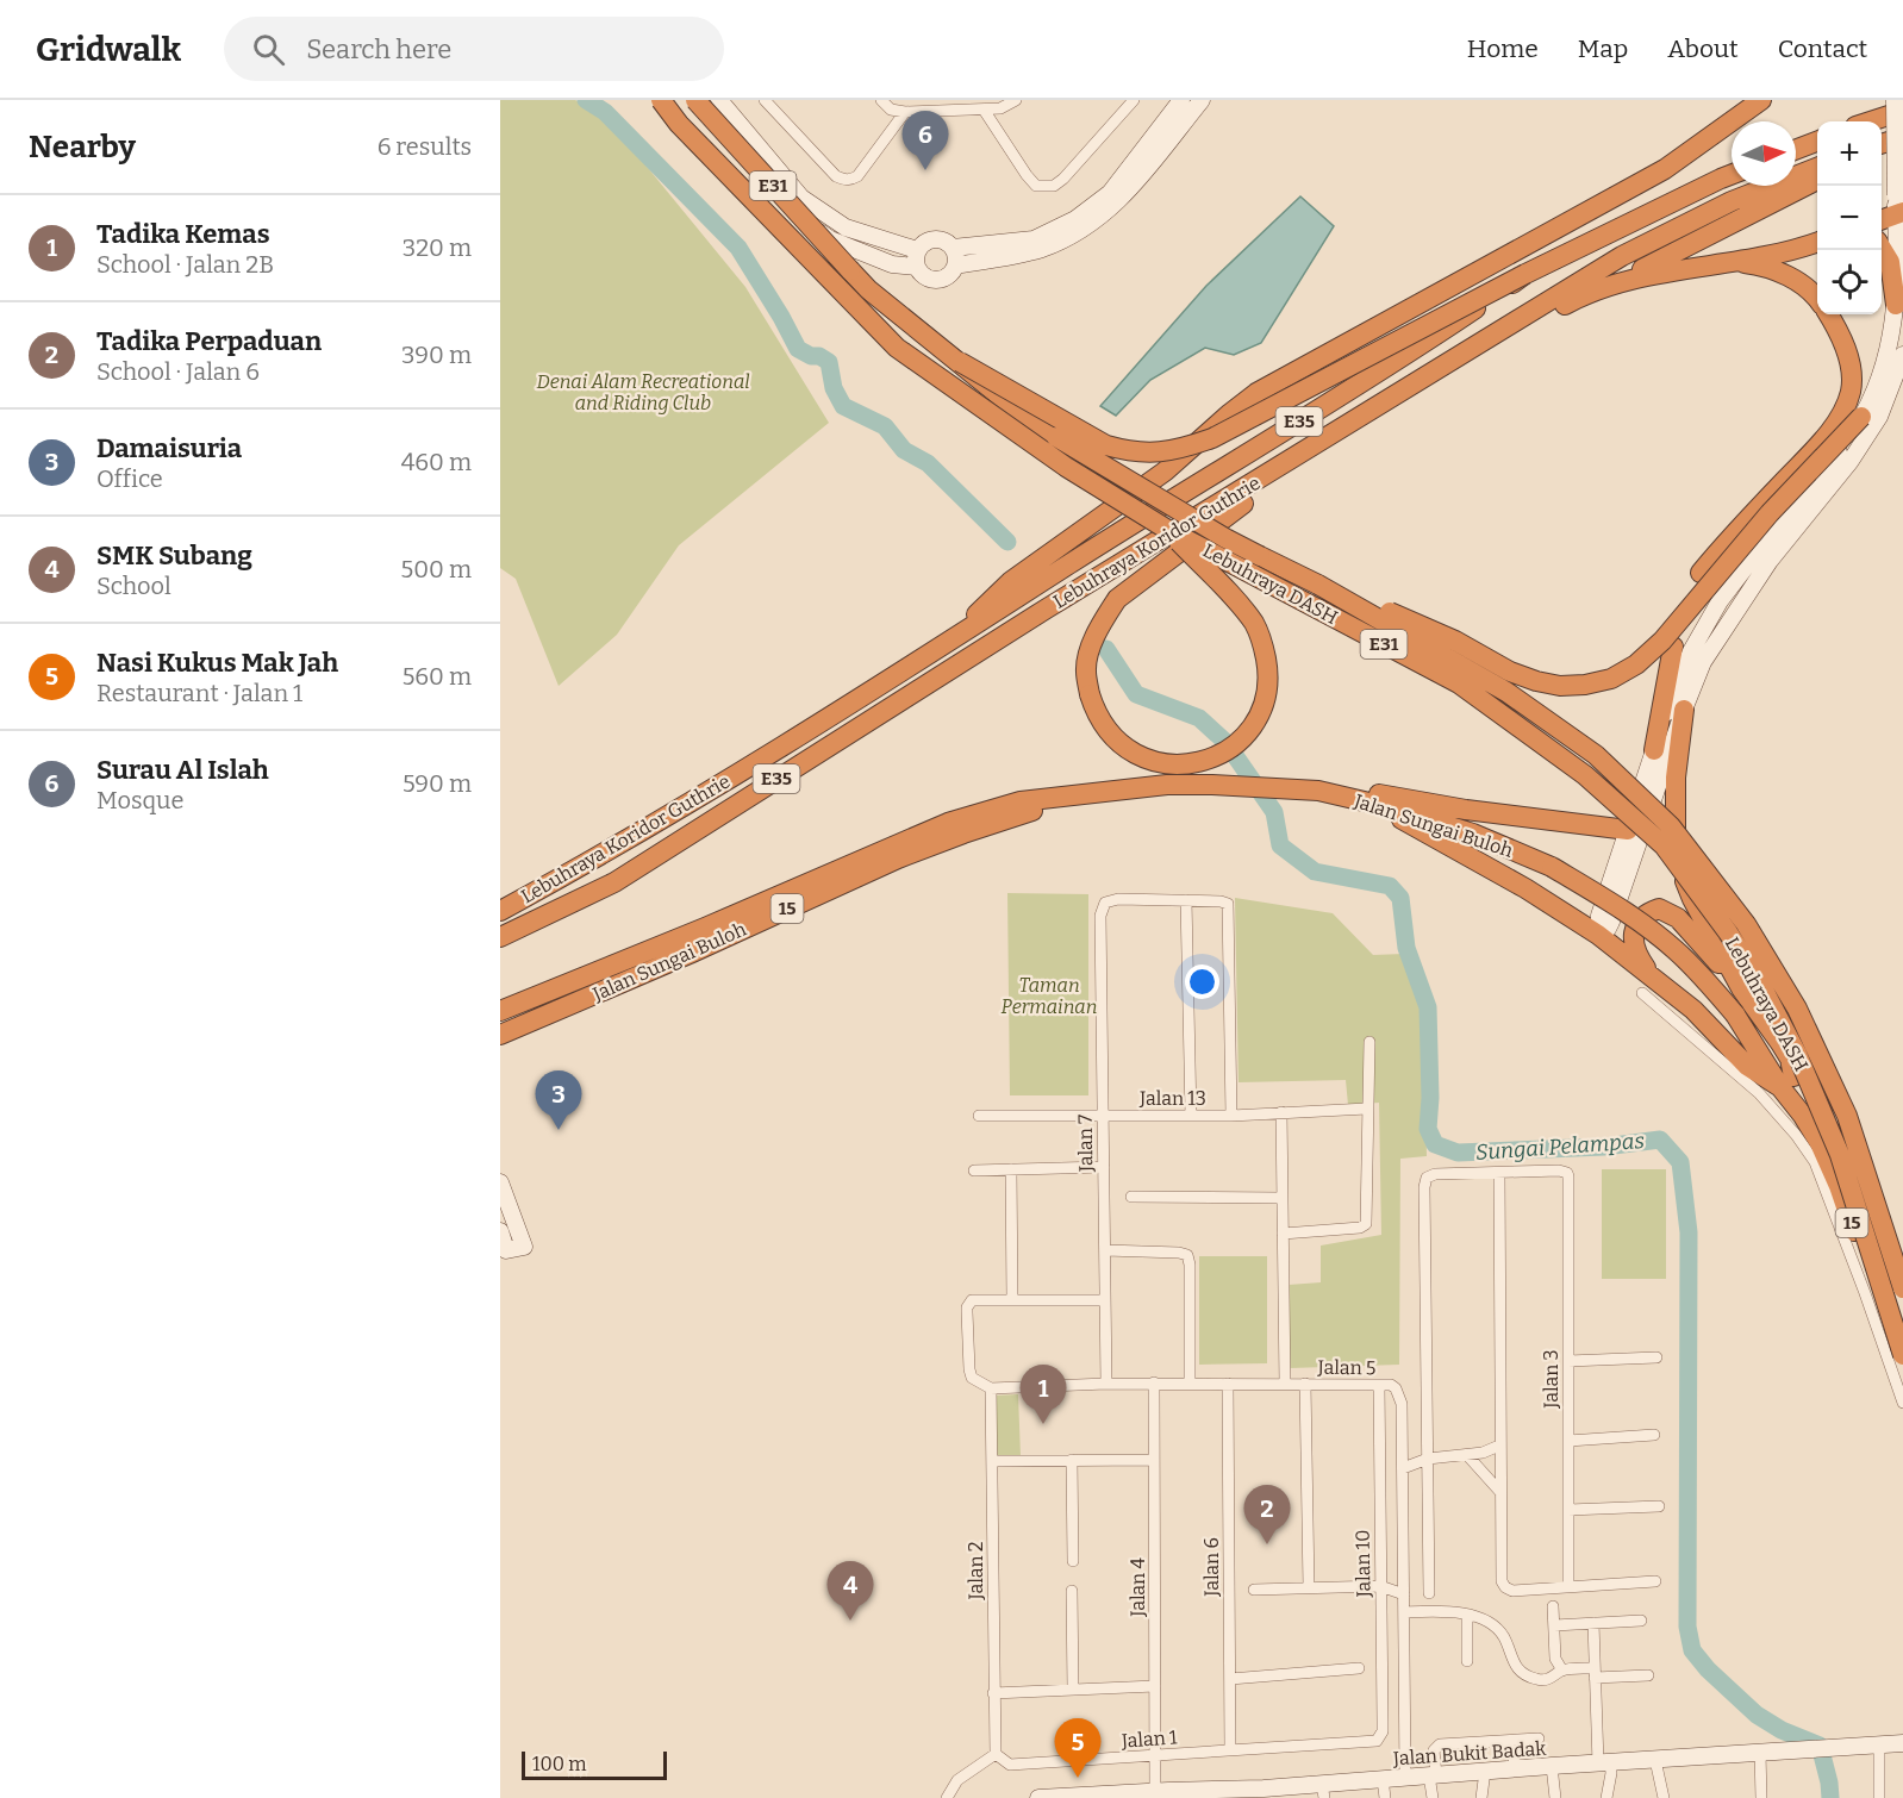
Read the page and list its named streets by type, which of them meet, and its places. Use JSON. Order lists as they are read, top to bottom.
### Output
{
  "streets": {
    "highway": [
      "E31",
      "E35",
      "Lebuhraya Koridor Guthrie",
      "Lebuhraya DASH",
      "Jalan Sungai Buloh",
      "15"
    ],
    "main road": ["Jalan Bukit Badak"],
    "street": [
      "Jalan 13",
      "Jalan 7",
      "Jalan 5",
      "Jalan 3",
      "Jalan 10",
      "Jalan 6",
      "Jalan 2",
      "Jalan 4",
      "Jalan 1"
    ]
  },
  "crossings": [
    ["Jalan 13", "Jalan 7"],
    ["Jalan 7", "Jalan 5"],
    ["Jalan 5", "Jalan 10"],
    ["Jalan 5", "Jalan 6"],
    ["Jalan 5", "Jalan 2"],
    ["Jalan 5", "Jalan 4"],
    ["Jalan 5", "Jalan Bukit Badak"],
    ["Jalan 10", "Jalan 1"],
    ["Jalan 6", "Jalan 1"],
    ["Jalan 2", "Jalan 1"],
    ["Jalan 4", "Jalan 1"],
    ["Jalan 4", "Jalan Bukit Badak"]
  ],
  "water": ["Sungai Pelampas"],
  "parks": ["Denai Alam Recreational and Riding Club", "Taman Permainan"],
  "scale_bar": "100 m",
  "north": "right",
  "page": {
    "header": "Gridwalk",
    "search": "Search here",
    "nav": [
      "Home",
      "Map",
      "About",
      "Contact"
    ],
    "heading": ["Nearby", "6 results"],
    "pins": [
      "6",
      "3",
      "1",
      "2",
      "4",
      "5"
    ],
    "map_buttons": ["+", "−"],
    "list": [
      {
        "mark": "1",
        "name": "Tadika Kemas",
        "note": "School · Jalan 2B",
        "value": "320 m"
      },
      {
        "mark": "2",
        "name": "Tadika Perpaduan",
        "note": "School · Jalan 6",
        "value": "390 m"
      },
      {
        "mark": "3",
        "name": "Damaisuria",
        "note": "Office",
        "value": "460 m"
      },
      {
        "mark": "4",
        "name": "SMK Subang",
        "note": "School",
        "value": "500 m"
      },
      {
        "mark": "5",
        "name": "Nasi Kukus Mak Jah",
        "note": "Restaurant · Jalan 1",
        "value": "560 m"
      },
      {
        "mark": "6",
        "name": "Surau Al Islah",
        "note": "Mosque",
        "value": "590 m"
      }
    ],
    "scale": "100 m"
  }
}
